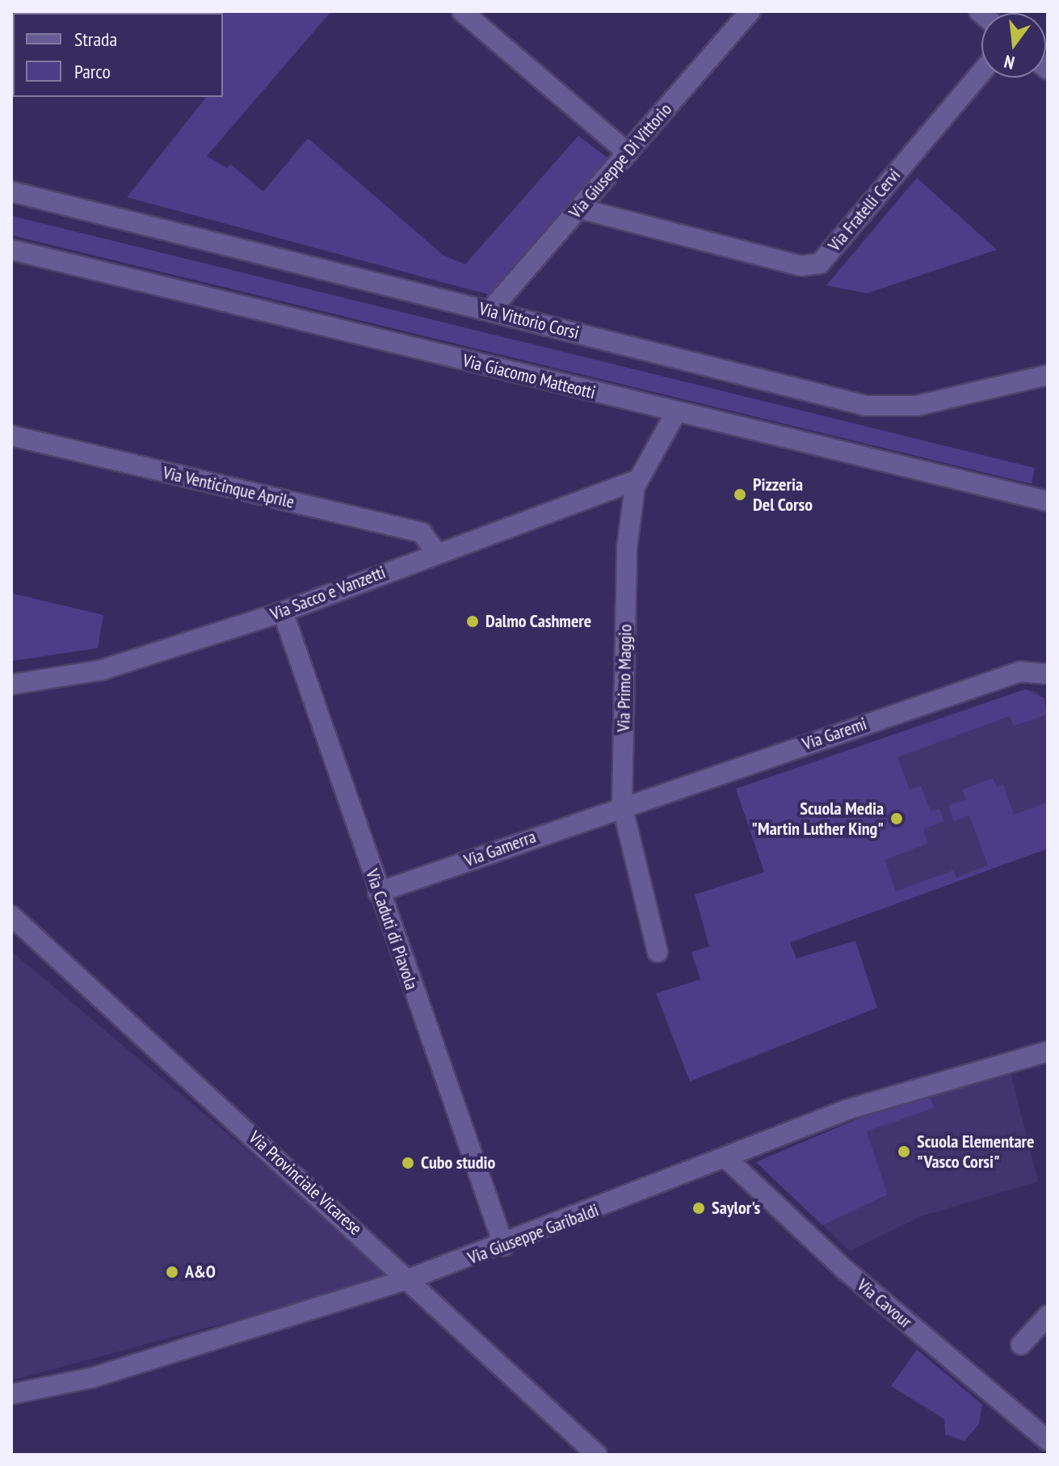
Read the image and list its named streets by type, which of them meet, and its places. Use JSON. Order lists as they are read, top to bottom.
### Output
{
  "streets": {
    "street": [
      "Via Giuseppe Di Vittorio",
      "Via Fratelli Cervi",
      "Via Vittorio Corsi",
      "Via Giacomo Matteotti",
      "Via Venticinque Aprile",
      "Via Sacco e Vanzetti",
      "Via Primo Maggio",
      "Via Garemi",
      "Via Gamerra",
      "Via Caduti di Piavola",
      "Via Provinciale Vicarese",
      "Via Giuseppe Garibaldi",
      "Via Cavour"
    ]
  },
  "crossings": [
    ["Via Giuseppe Di Vittorio", "Via Fratelli Cervi"],
    ["Via Giuseppe Di Vittorio", "Via Vittorio Corsi"],
    ["Via Giacomo Matteotti", "Via Primo Maggio"],
    ["Via Venticinque Aprile", "Via Sacco e Vanzetti"],
    ["Via Sacco e Vanzetti", "Via Primo Maggio"],
    ["Via Sacco e Vanzetti", "Via Caduti di Piavola"],
    ["Via Primo Maggio", "Via Garemi"],
    ["Via Primo Maggio", "Via Gamerra"],
    ["Via Garemi", "Via Gamerra"],
    ["Via Gamerra", "Via Caduti di Piavola"],
    ["Via Caduti di Piavola", "Via Giuseppe Garibaldi"],
    ["Via Provinciale Vicarese", "Via Giuseppe Garibaldi"],
    ["Via Giuseppe Garibaldi", "Via Cavour"]
  ],
  "places": [
    "Pizzeria Del Corso",
    "Dalmo Cashmere",
    "Scuola Media \"Martin Luther King\"",
    "Scuola Elementare \"Vasco Corsi\"",
    "Cubo studio",
    "Saylor's",
    "A&O"
  ],
  "legend": ["Strada", "Parco"],
  "north": "bottom"
}
